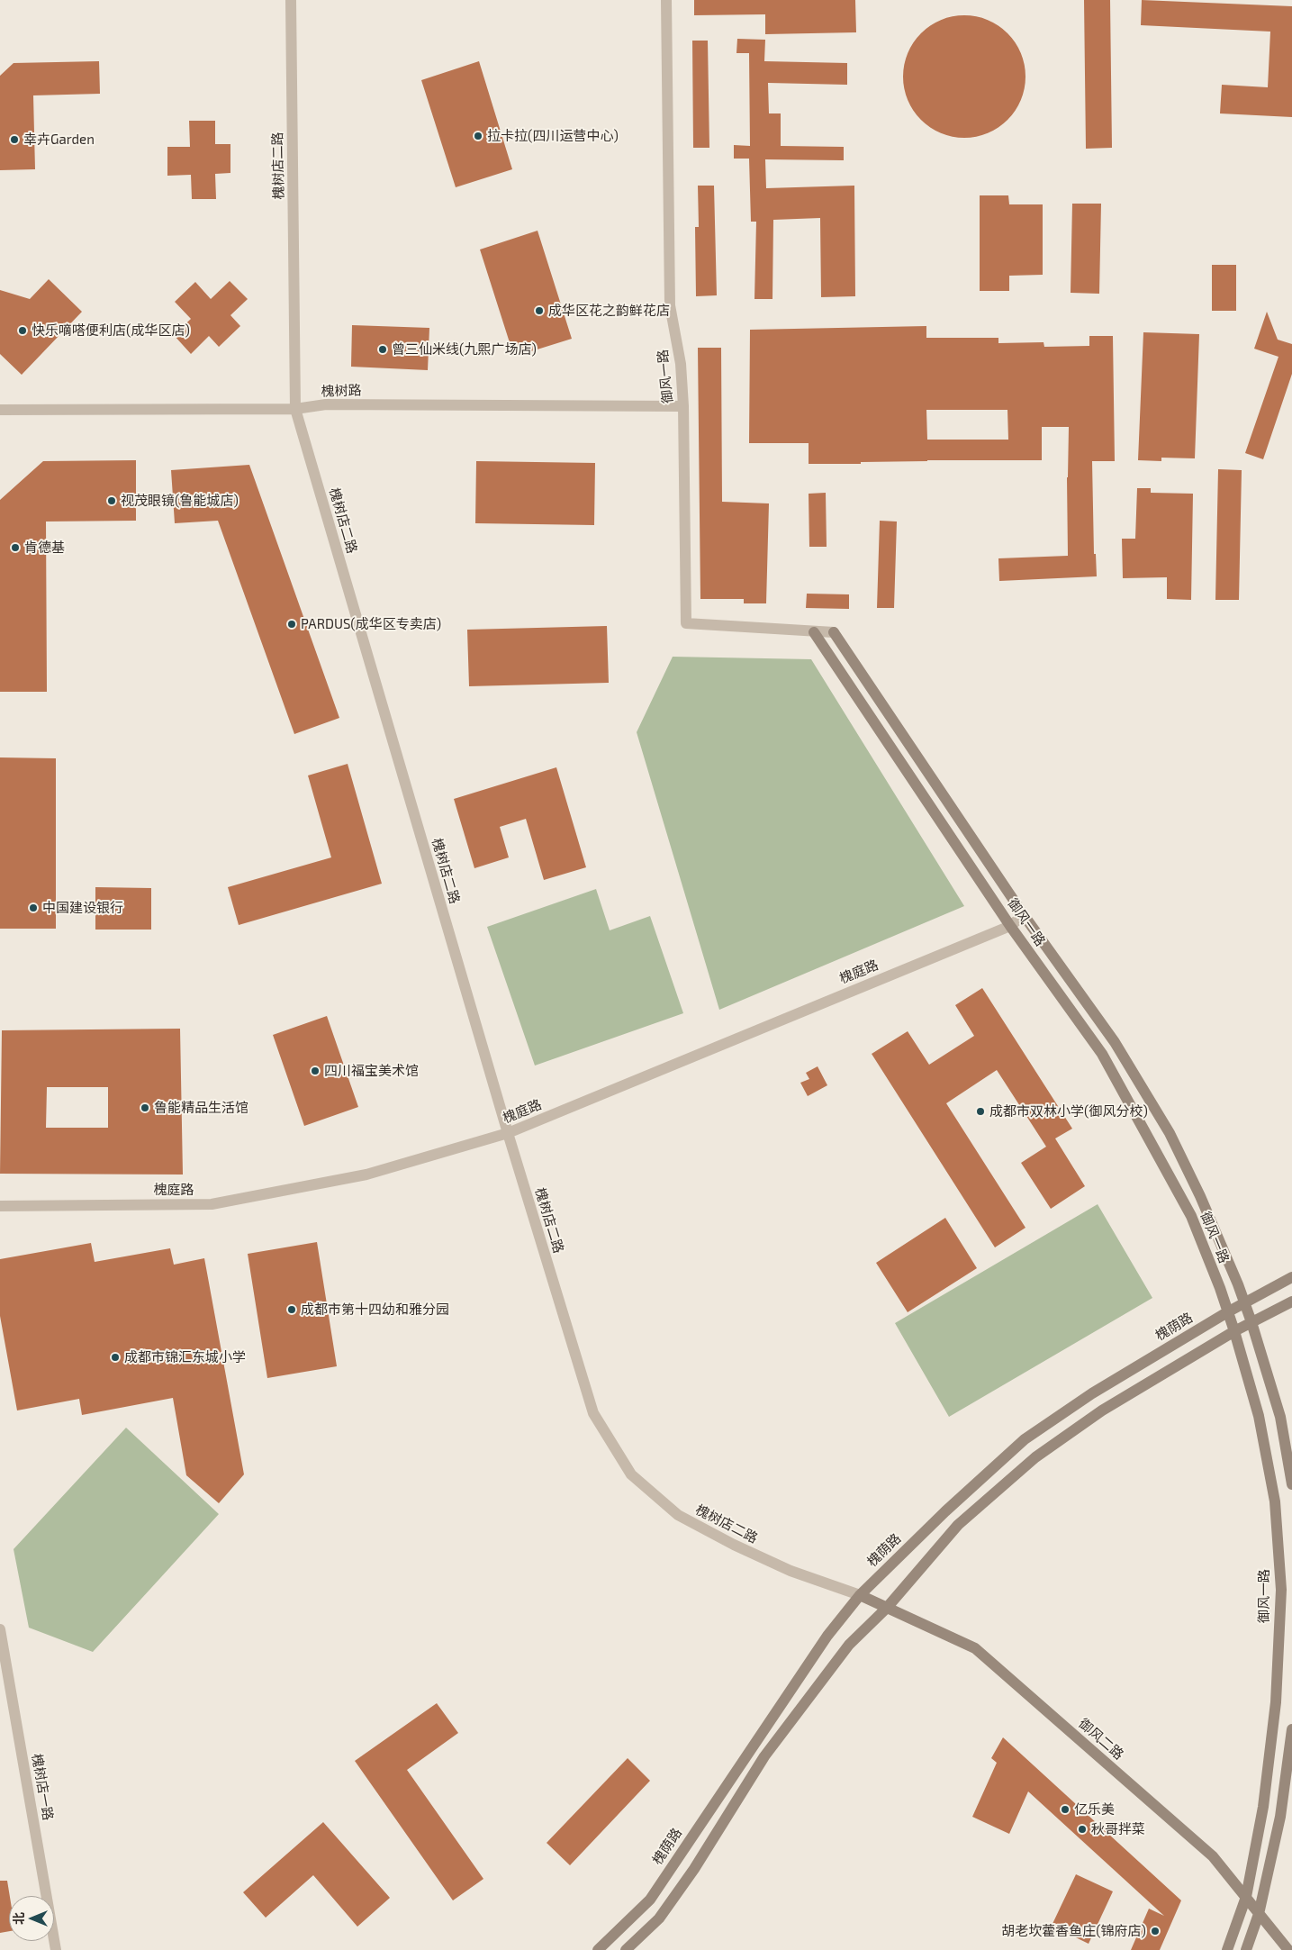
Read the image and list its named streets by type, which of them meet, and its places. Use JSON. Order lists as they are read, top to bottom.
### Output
{
  "streets": {
    "main road": ["御风一路", "槐荫路", "御风二路"],
    "street": [
      "槐树店二路",
      "槐树路",
      "槐庭路",
      "槐树店一路"
    ]
  },
  "crossings": [
    ["槐树店二路", "槐树路"],
    ["槐树店二路", "槐庭路"],
    ["槐树店二路", "槐荫路"],
    ["槐树店二路", "御风二路"],
    ["御风一路", "槐树路"],
    ["御风一路", "槐庭路"],
    ["御风一路", "槐荫路"],
    ["御风一路", "御风二路"],
    ["槐荫路", "御风二路"]
  ],
  "places": [
    "拉卡拉(四川运营中心)",
    "幸卉Garden",
    "成华区花之韵鲜花店",
    "快乐嘀嗒便利店(成华区店)",
    "曾三仙米线(九熙广场店)",
    "视茂眼镜(鲁能城店)",
    "肯德基",
    "PARDUS(成华区专卖店)",
    "中国建设银行",
    "四川福宝美术馆",
    "鲁能精品生活馆",
    "成都市双林小学(御风分校)",
    "成都市第十四幼和雅分园",
    "成都市锦汇东城小学",
    "亿乐美",
    "秋哥拌菜",
    "胡老坎藿香鱼庄(锦府店)"
  ],
  "north": "left"
}
